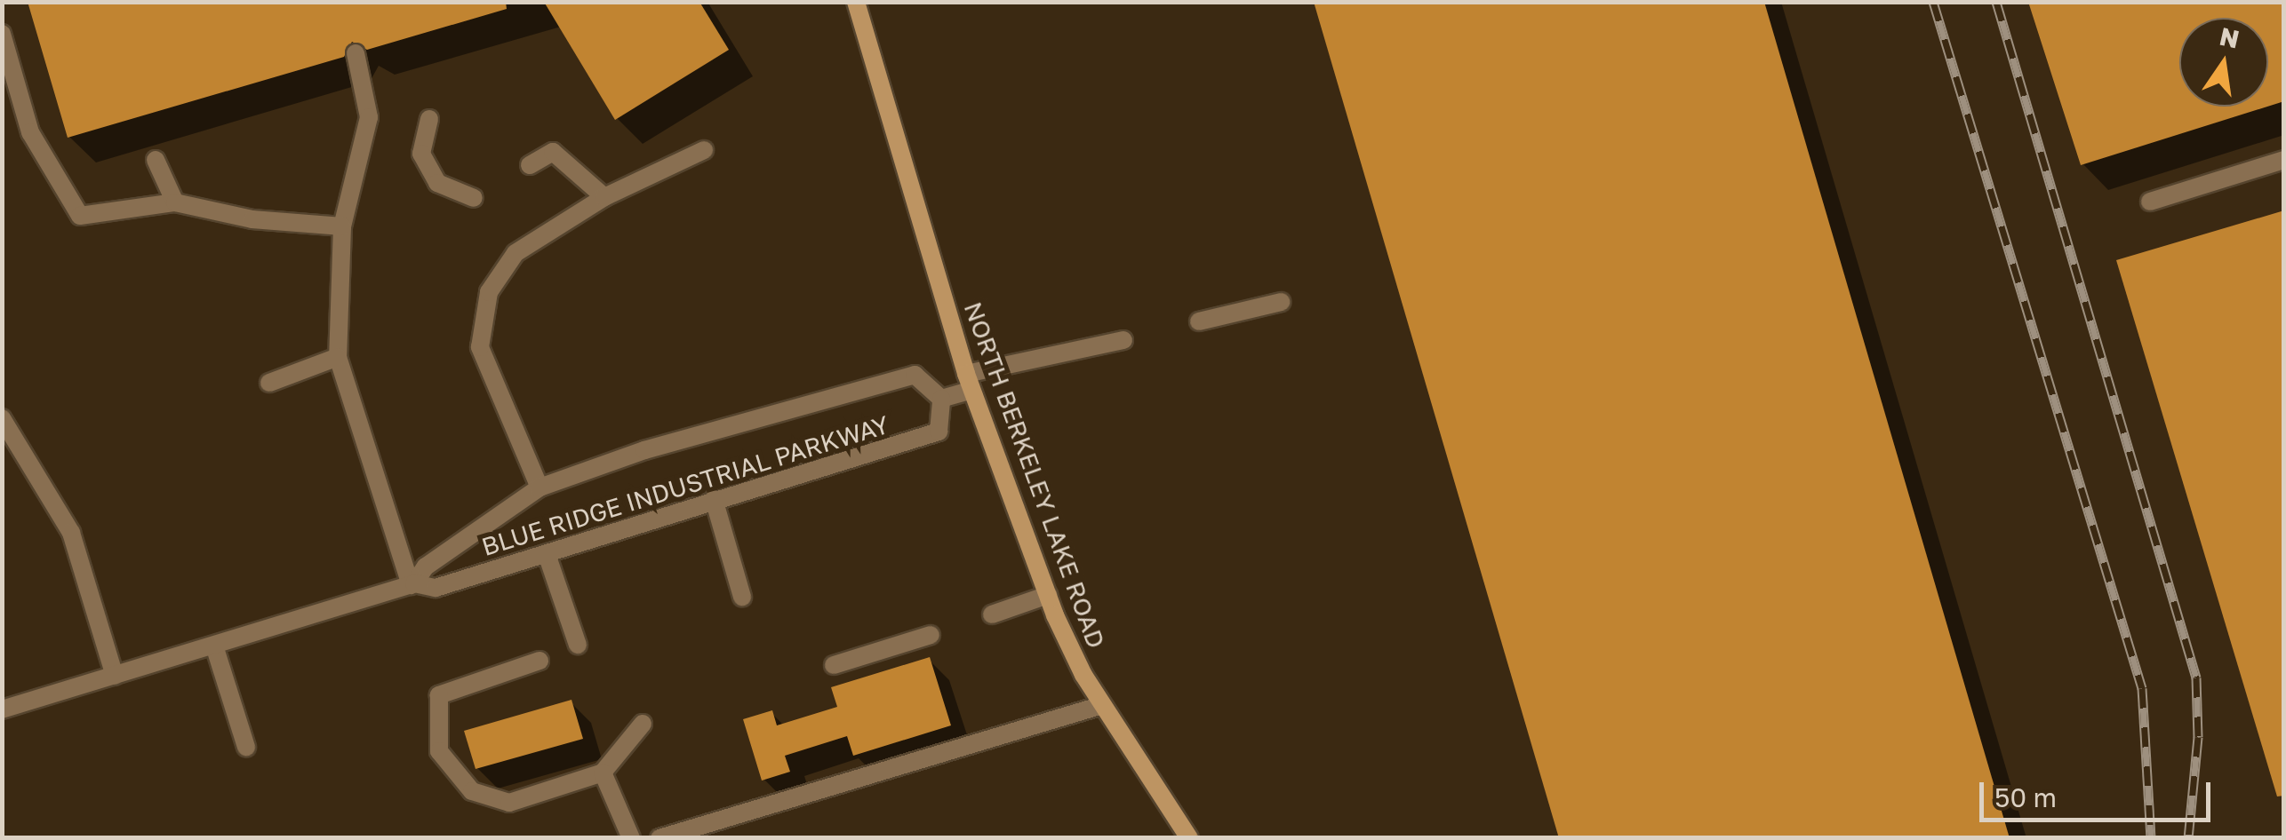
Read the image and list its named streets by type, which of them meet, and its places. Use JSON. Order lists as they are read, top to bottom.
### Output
{
  "streets": {
    "street": ["NORTH BERKELEY LAKE ROAD", "BLUE RIDGE INDUSTRIAL PARKWAY"]
  },
  "scale_bar": "50 m",
  "north": "top"
}
